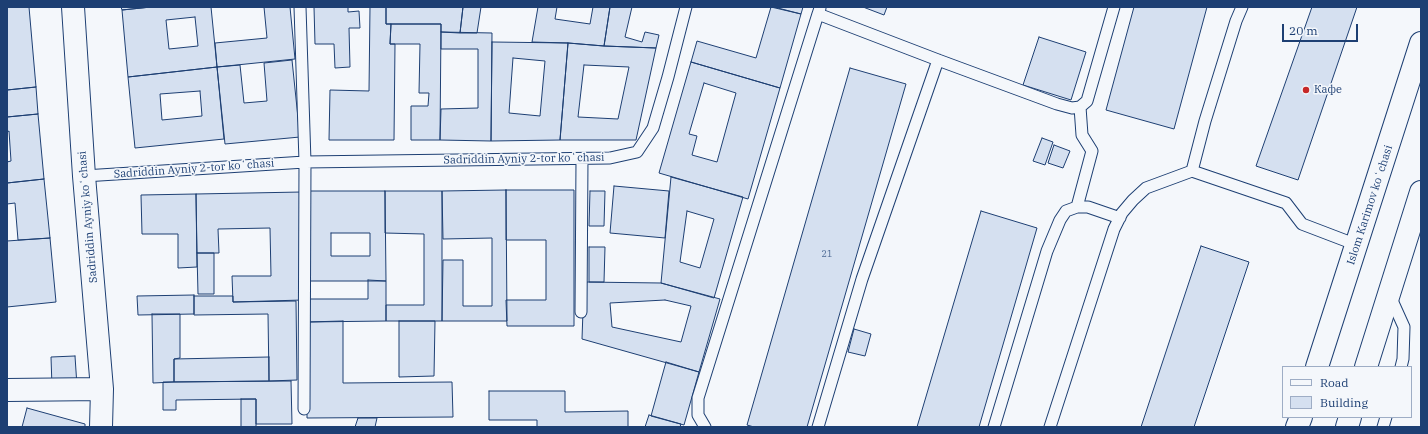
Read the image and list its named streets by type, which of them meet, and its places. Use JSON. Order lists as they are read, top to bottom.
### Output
{
  "streets": {
    "main road": ["Islom Karimov koʻchasi", "Sadriddin Ayniy koʻchasi"],
    "lane": ["Sadriddin Ayniy 2-tor koʻchasi"]
  },
  "crossings": [
    ["Sadriddin Ayniy 2-tor koʻchasi", "Sadriddin Ayniy koʻchasi"]
  ],
  "places": ["Кафе"],
  "house_numbers": ["21"],
  "legend": ["Road", "Building"],
  "scale_bar": "20 m"
}
